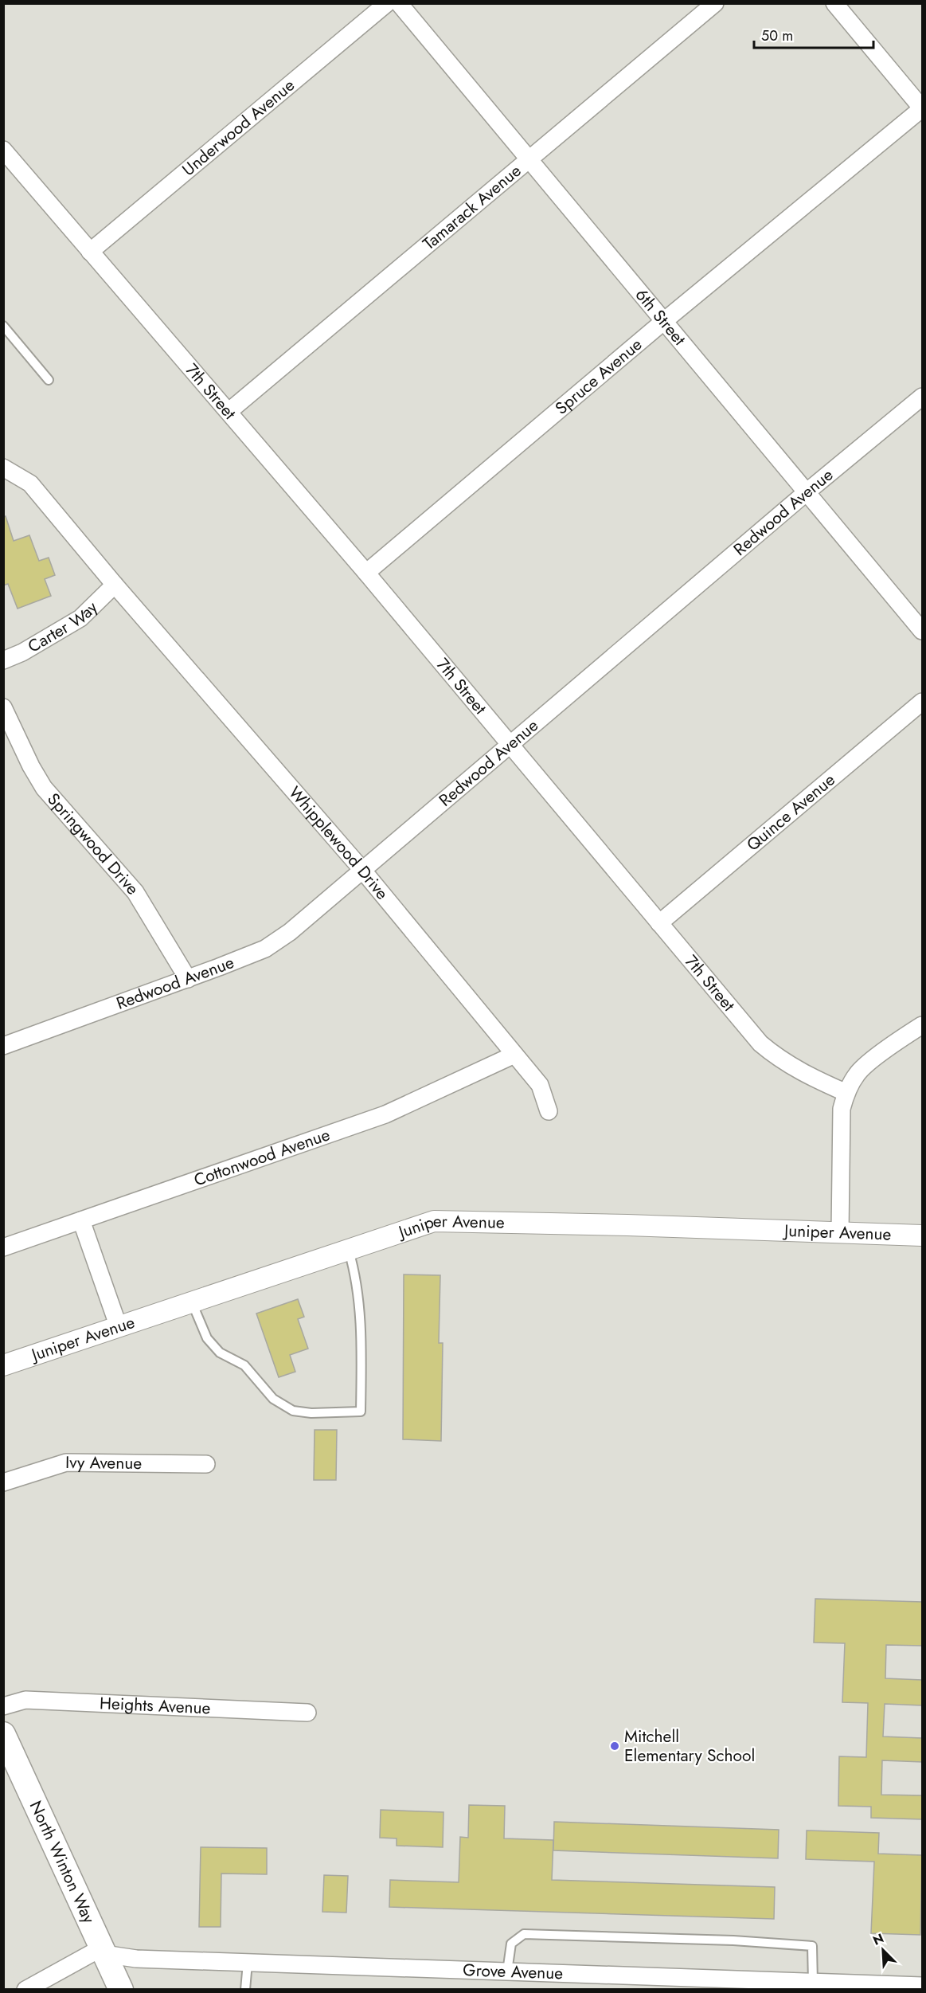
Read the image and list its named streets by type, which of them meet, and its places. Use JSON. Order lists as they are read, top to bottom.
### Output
{
  "streets": {
    "main road": ["North Winton Way"],
    "street": [
      "Underwood Avenue",
      "Tamarack Avenue",
      "6th Street",
      "Spruce Avenue",
      "7th Street",
      "Redwood Avenue",
      "Carter Way",
      "Quince Avenue",
      "Whipplewood Drive",
      "Springwood Drive",
      "Cottonwood Avenue",
      "Juniper Avenue",
      "Ivy Avenue",
      "Heights Avenue",
      "Grove Avenue"
    ]
  },
  "crossings": [
    ["Underwood Avenue", "7th Street"],
    ["Tamarack Avenue", "6th Street"],
    ["Tamarack Avenue", "7th Street"],
    ["6th Street", "Spruce Avenue"],
    ["6th Street", "Redwood Avenue"],
    ["Spruce Avenue", "7th Street"],
    ["7th Street", "Redwood Avenue"],
    ["7th Street", "Quince Avenue"],
    ["Redwood Avenue", "Whipplewood Drive"],
    ["Redwood Avenue", "Springwood Drive"],
    ["Carter Way", "Whipplewood Drive"],
    ["Whipplewood Drive", "Cottonwood Avenue"],
    ["North Winton Way", "Grove Avenue"]
  ],
  "places": ["Mitchell Elementary School"],
  "scale_bar": "50 m",
  "north": "top left"
}
